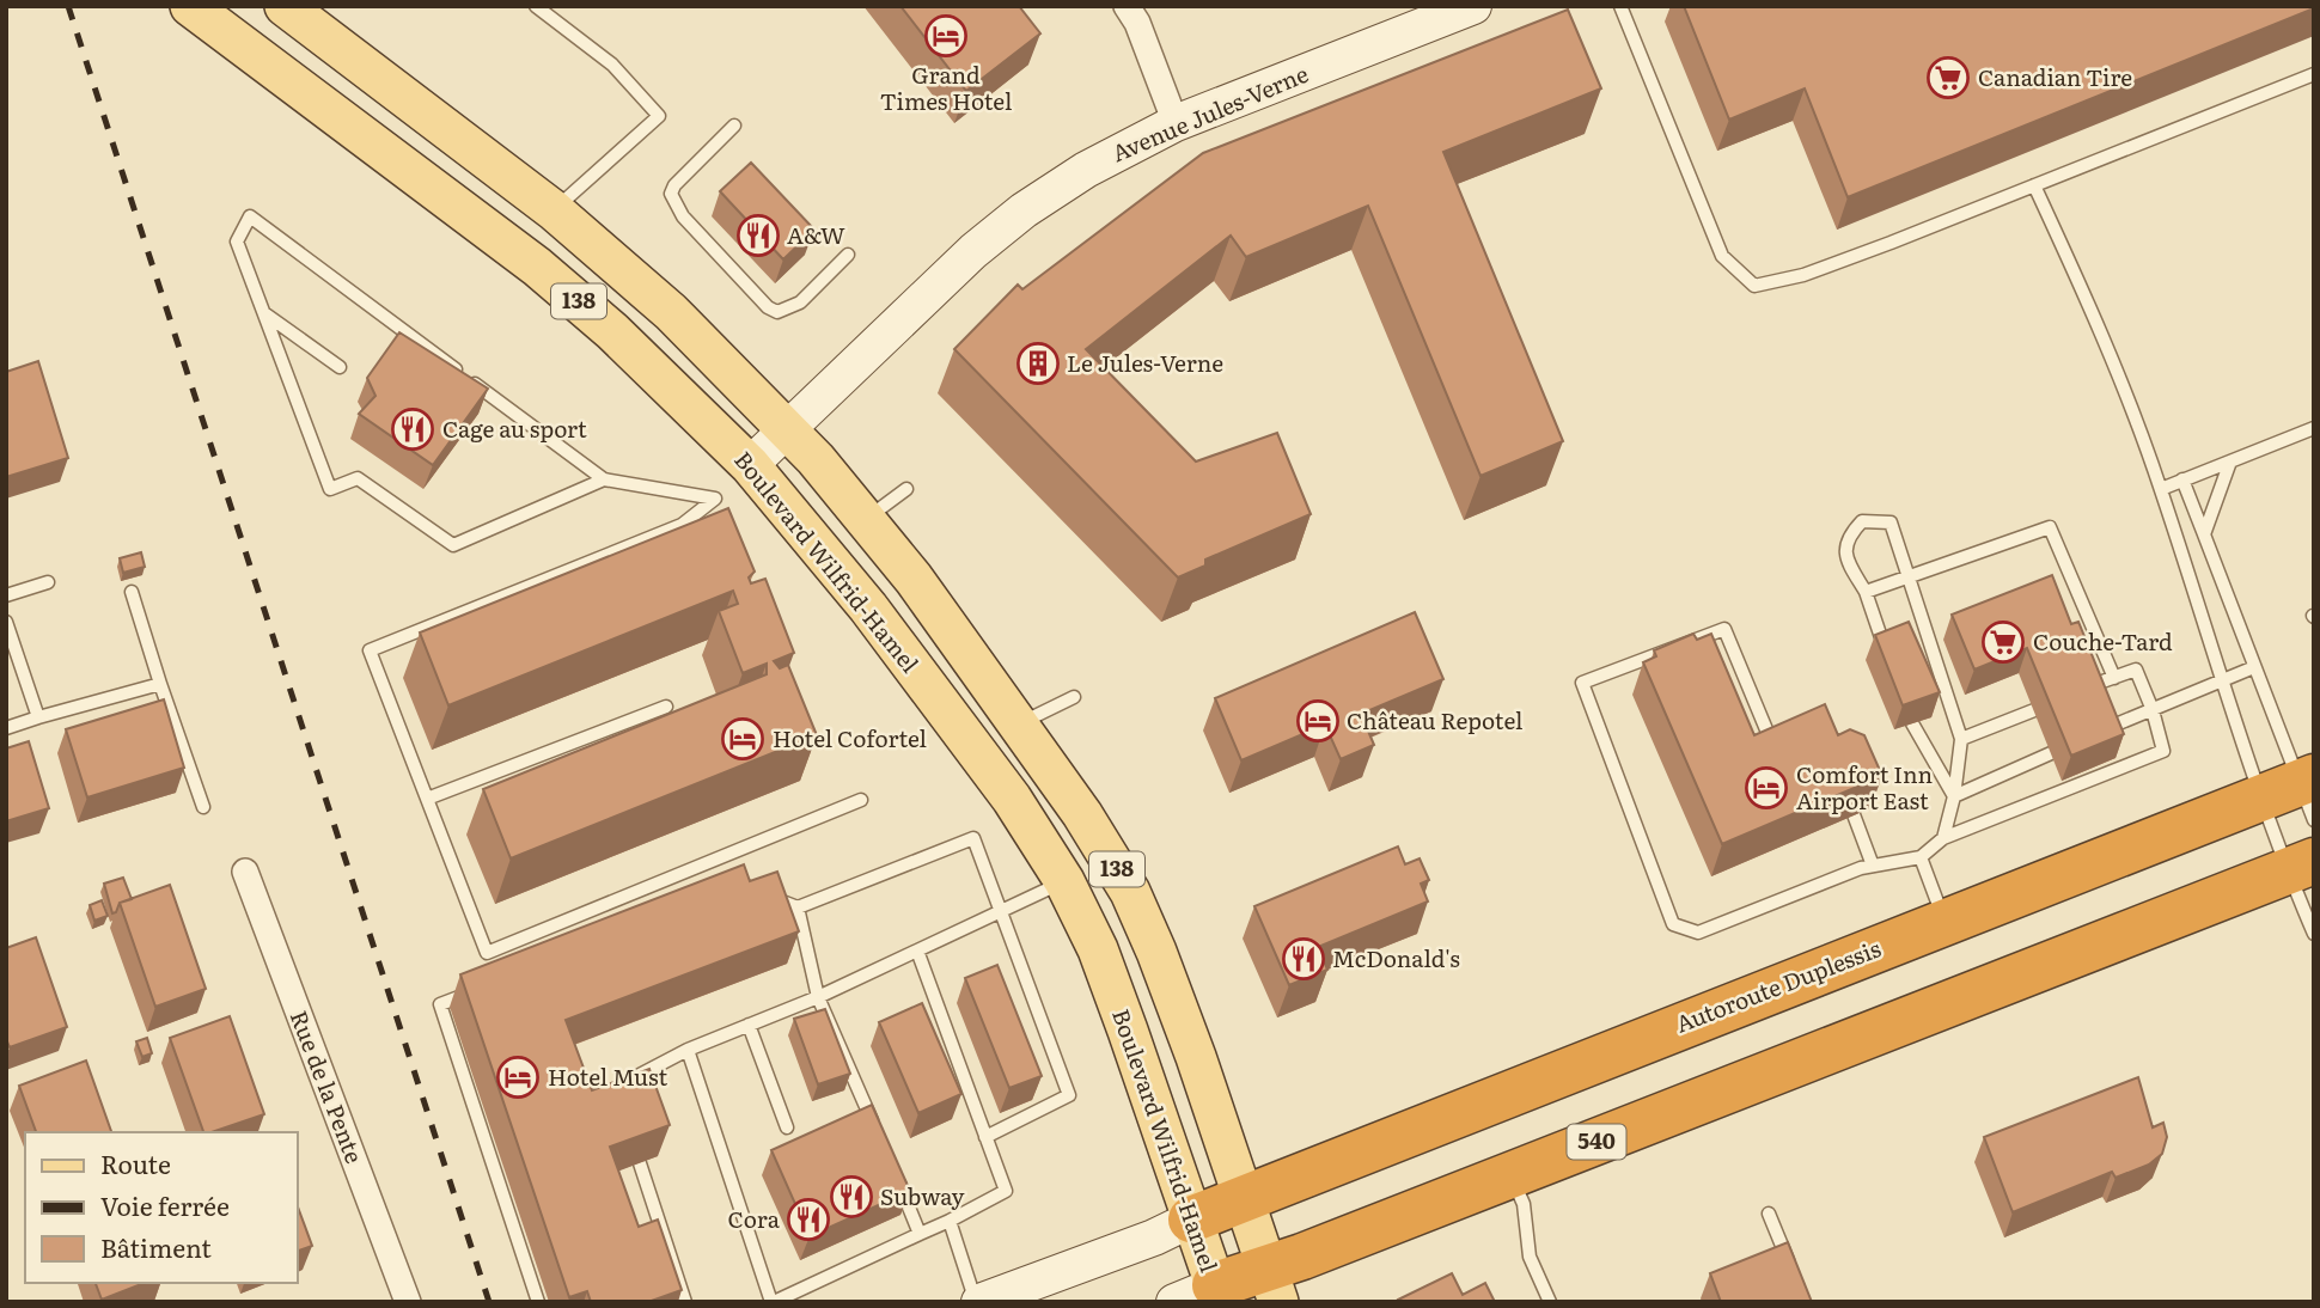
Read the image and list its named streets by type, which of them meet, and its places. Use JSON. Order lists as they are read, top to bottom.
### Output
{
  "streets": {
    "highway": ["Autoroute Duplessis", "540"],
    "main road": ["138", "Boulevard Wilfrid-Hamel"],
    "street": ["Avenue Jules-Verne", "Rue de la Pente"]
  },
  "crossings": [
    ["Avenue Jules-Verne", "Boulevard Wilfrid-Hamel"],
    ["138", "Autoroute Duplessis"],
    ["138", "540"],
    ["Boulevard Wilfrid-Hamel", "Autoroute Duplessis"],
    ["Boulevard Wilfrid-Hamel", "540"]
  ],
  "places": {
    "hotel": [
      "Grand Times Hotel",
      "Château Repotel",
      "Hotel Cofortel",
      "Comfort Inn Airport East",
      "Hotel Must"
    ],
    "supermarket": ["Canadian Tire", "Couche-Tard"],
    "restaurant": [
      "A&W",
      "Cage au sport",
      "McDonald's",
      "Subway",
      "Cora"
    ],
    "building": ["Le Jules-Verne"]
  },
  "legend": ["Route", "Voie ferrée", "Bâtiment"]
}
